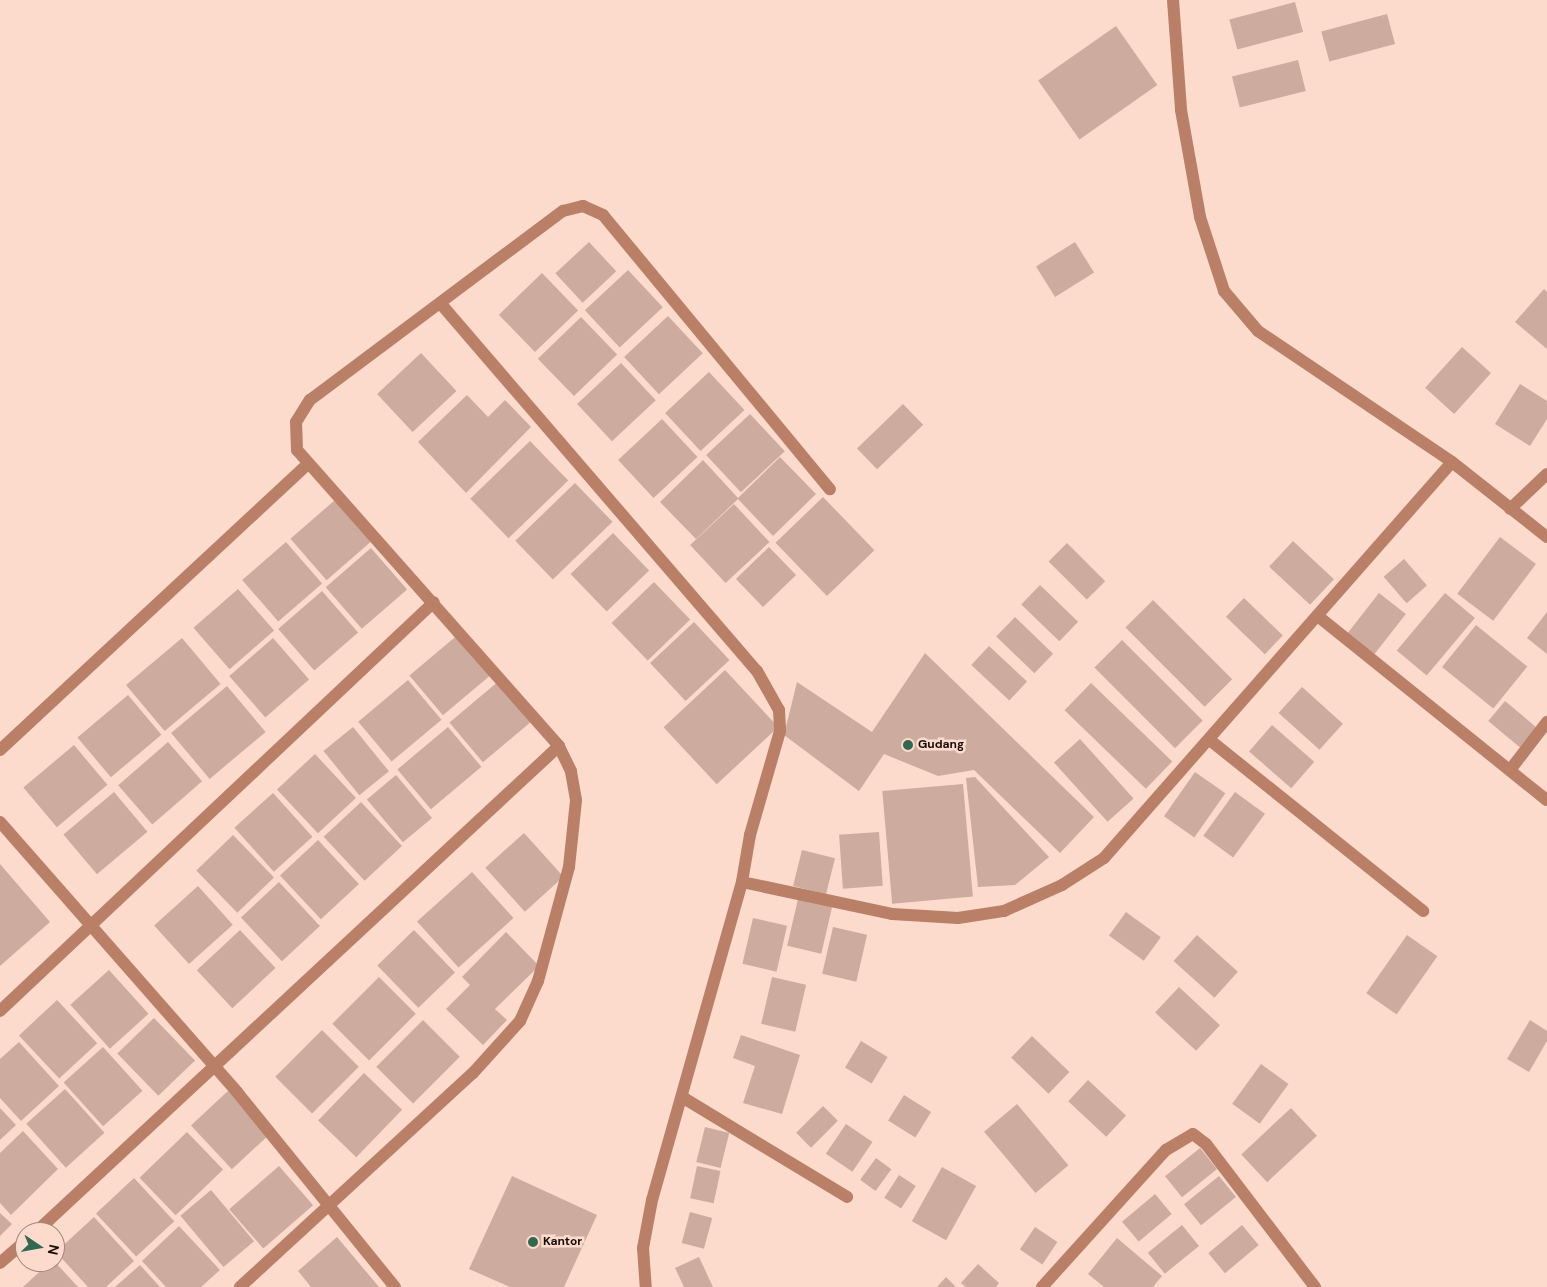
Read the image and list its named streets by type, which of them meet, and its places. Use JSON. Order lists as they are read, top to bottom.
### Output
{
  "places": ["Gudang", "Kantor"],
  "north": "right"
}
